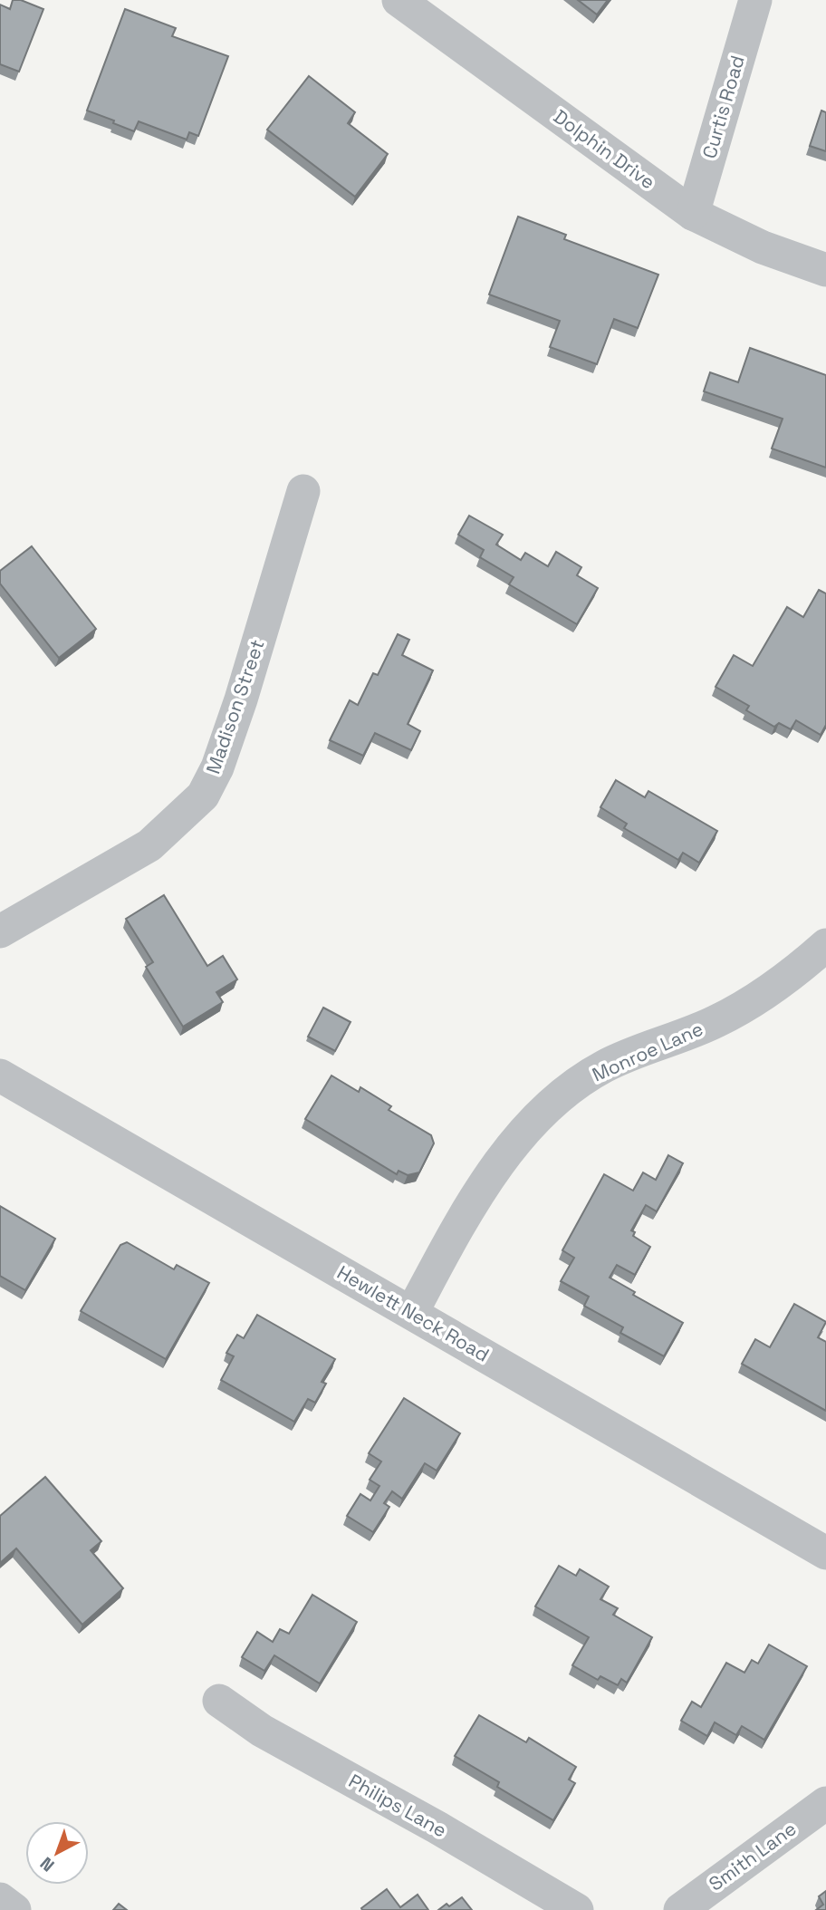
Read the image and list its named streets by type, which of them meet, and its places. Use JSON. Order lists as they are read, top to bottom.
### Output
{
  "streets": {
    "street": [
      "Curtis Road",
      "Dolphin Drive",
      "Madison Street",
      "Monroe Lane",
      "Hewlett Neck Road",
      "Philips Lane",
      "Smith Lane"
    ]
  },
  "crossings": [
    ["Curtis Road", "Dolphin Drive"],
    ["Monroe Lane", "Hewlett Neck Road"]
  ],
  "north": "bottom left"
}
